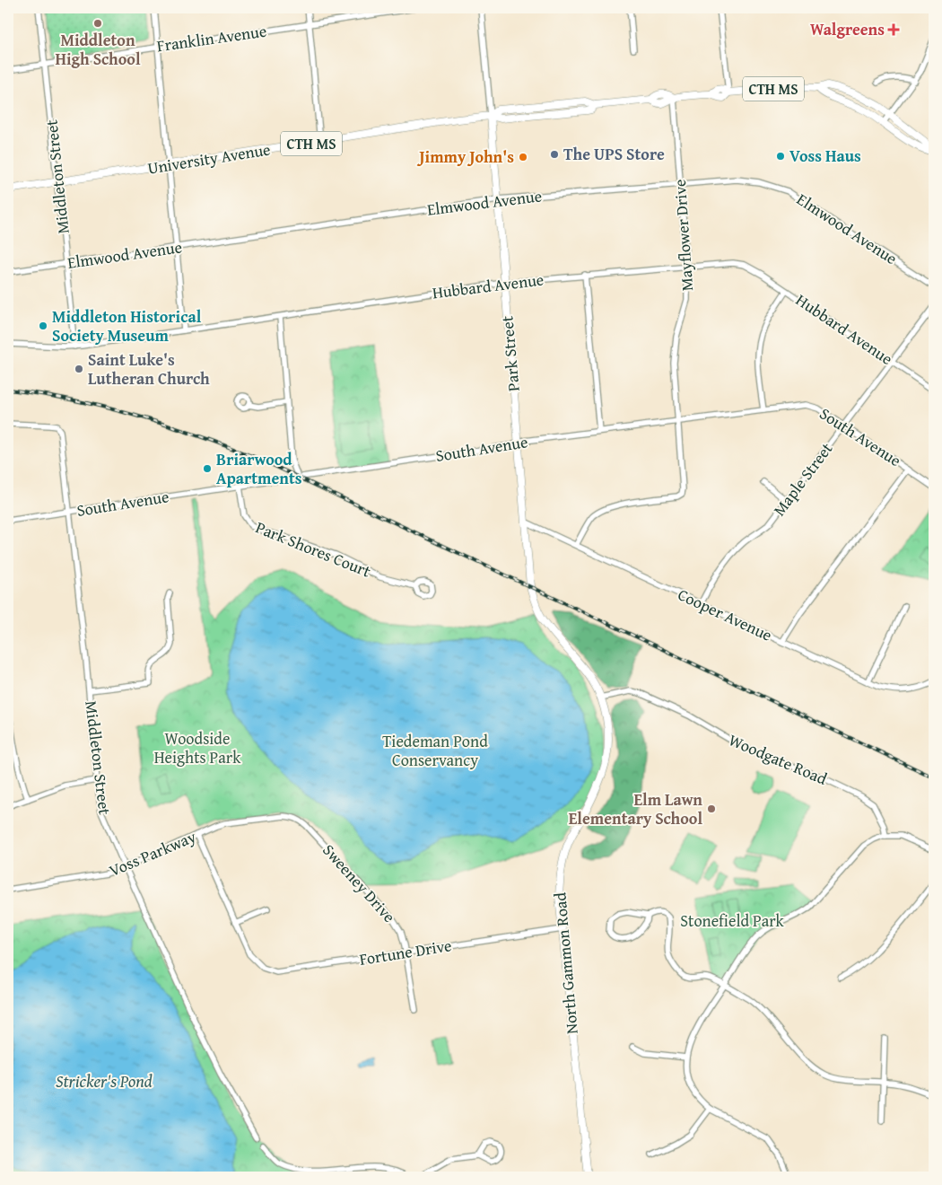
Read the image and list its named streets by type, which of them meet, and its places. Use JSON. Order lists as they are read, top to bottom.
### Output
{
  "streets": {
    "main road": [
      "CTH MS",
      "University Avenue",
      "Park Street",
      "North Gammon Road"
    ],
    "street": [
      "Franklin Avenue",
      "Middleton Street",
      "Elmwood Avenue",
      "Mayflower Drive",
      "Hubbard Avenue",
      "South Avenue",
      "Maple Street",
      "Park Shores Court",
      "Cooper Avenue",
      "Woodgate Road",
      "Voss Parkway",
      "Sweeney Drive",
      "Fortune Drive"
    ]
  },
  "crossings": [
    ["Franklin Avenue", "Middleton Street"],
    ["University Avenue", "Middleton Street"],
    ["University Avenue", "Mayflower Drive"],
    ["University Avenue", "Park Street"],
    ["Middleton Street", "Elmwood Avenue"],
    ["Middleton Street", "Hubbard Avenue"],
    ["Middleton Street", "South Avenue"],
    ["Middleton Street", "Voss Parkway"],
    ["Elmwood Avenue", "Mayflower Drive"],
    ["Elmwood Avenue", "Park Street"],
    ["Mayflower Drive", "Hubbard Avenue"],
    ["Mayflower Drive", "South Avenue"],
    ["Mayflower Drive", "Cooper Avenue"],
    ["Hubbard Avenue", "Park Street"],
    ["Hubbard Avenue", "Maple Street"],
    ["Park Street", "South Avenue"],
    ["Park Street", "Cooper Avenue"],
    ["Park Street", "North Gammon Road"],
    ["South Avenue", "Maple Street"],
    ["South Avenue", "Park Shores Court"],
    ["Maple Street", "Cooper Avenue"],
    ["Woodgate Road", "North Gammon Road"],
    ["Voss Parkway", "Sweeney Drive"],
    ["Sweeney Drive", "Fortune Drive"],
    ["Fortune Drive", "North Gammon Road"]
  ],
  "water": ["Stricker's Pond"],
  "parks": ["Woodside Heights Park", "Tiedeman Pond Conservancy", "Stonefield Park"],
  "places": {
    "other": [
      "Middleton High School",
      "The UPS Store",
      "Voss Haus",
      "Jimmy John's",
      "Middleton Historical Society Museum",
      "Saint Luke's Lutheran Church",
      "Briarwood Apartments",
      "Elm Lawn Elementary School"
    ],
    "health": ["Walgreens"]
  }
}
